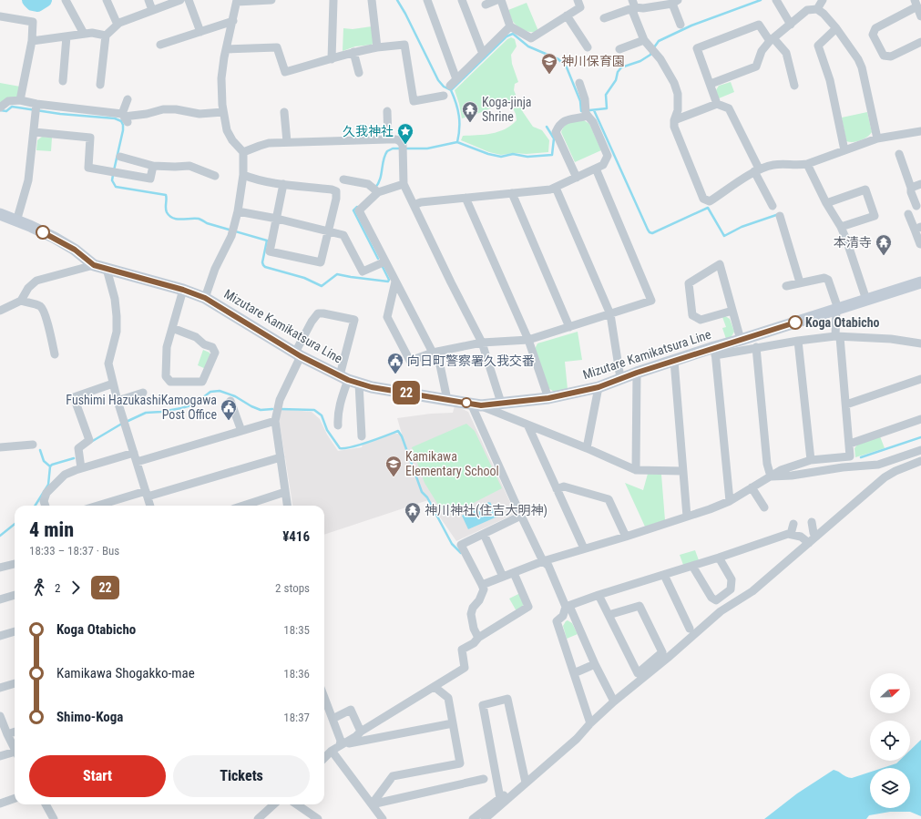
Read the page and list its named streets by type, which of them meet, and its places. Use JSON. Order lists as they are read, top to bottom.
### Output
{
  "streets": {
    "main road": ["Mizutare Kamikatsura Line"]
  },
  "places": {
    "school or university": ["神川保育園", "Kamikawa Elementary School"],
    "temple": ["Koga-jinja Shrine", "本清寺", "神川神社(住吉大明神)"],
    "place": ["久我神社"],
    "other": ["Koga Otabicho"],
    "public building": ["向日町警察署久我交番", "Fushimi HazukashiKamogawa Post Office"]
  },
  "lines": ["bus line 22"],
  "north": "right",
  "page": {
    "on_map": "22",
    "heading": ["4 min", "18:33 – 18:37 · Bus", "¥416"],
    "legs": ["2", "22", "2 stops"],
    "list": [
      {
        "name": "Koga Otabicho",
        "value": "18:35"
      },
      {
        "name": "Kamikawa Shogakko-mae",
        "value": "18:36"
      },
      {
        "name": "Shimo-Koga",
        "value": "18:37"
      }
    ],
    "buttons": ["Start", "Tickets"]
  }
}
